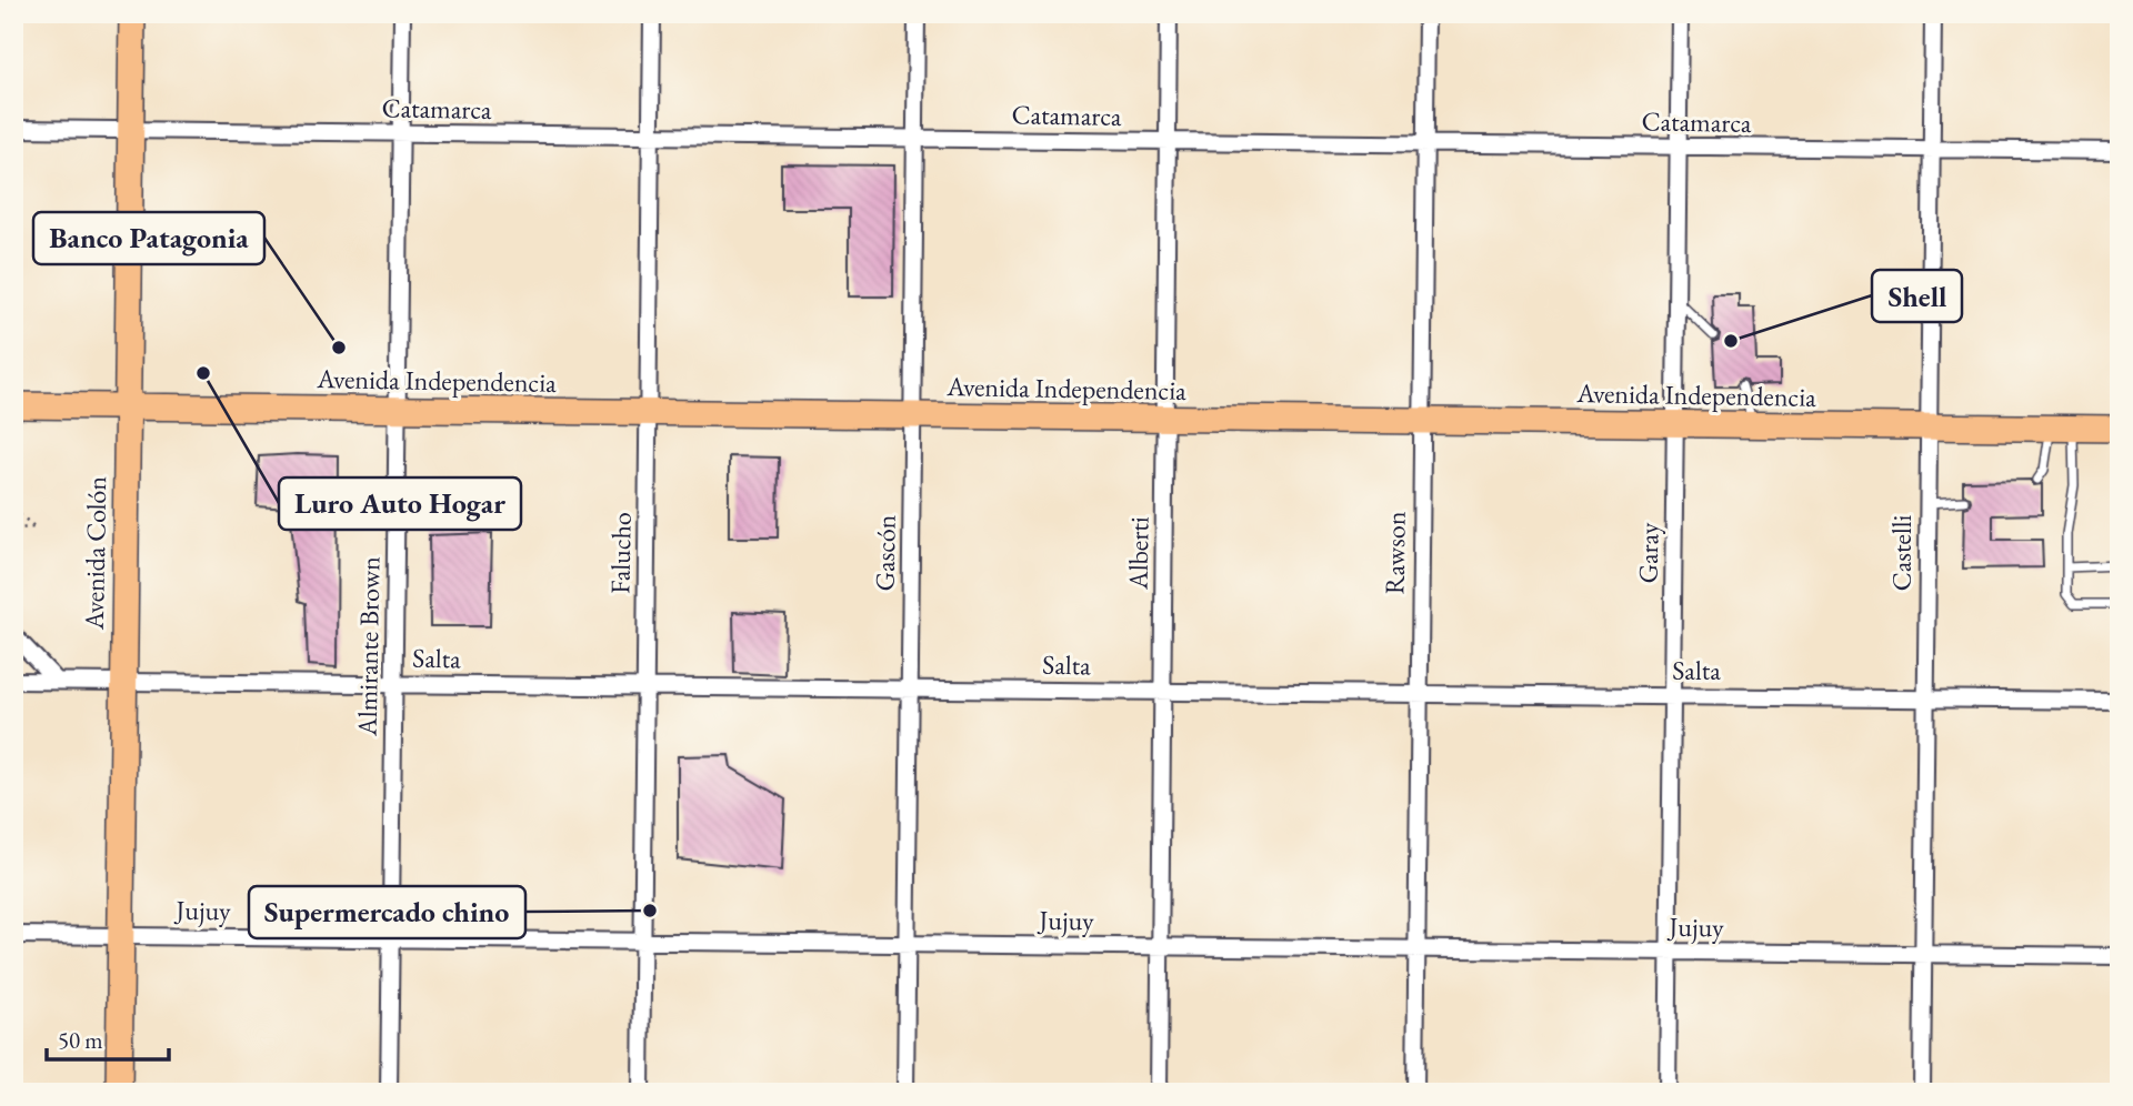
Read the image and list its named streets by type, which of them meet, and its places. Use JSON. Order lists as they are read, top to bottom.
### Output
{
  "streets": {
    "main road": ["Avenida Independencia", "Avenida Colón"],
    "street": [
      "Catamarca",
      "Falucho",
      "Gascón",
      "Alberti",
      "Rawson",
      "Garay",
      "Castelli",
      "Almirante Brown",
      "Salta",
      "Jujuy"
    ]
  },
  "crossings": [
    ["Catamarca", "Avenida Colón"],
    ["Catamarca", "Falucho"],
    ["Catamarca", "Gascón"],
    ["Catamarca", "Alberti"],
    ["Catamarca", "Rawson"],
    ["Catamarca", "Garay"],
    ["Catamarca", "Castelli"],
    ["Catamarca", "Almirante Brown"],
    ["Avenida Independencia", "Avenida Colón"],
    ["Avenida Independencia", "Falucho"],
    ["Avenida Independencia", "Gascón"],
    ["Avenida Independencia", "Alberti"],
    ["Avenida Independencia", "Rawson"],
    ["Avenida Independencia", "Garay"],
    ["Avenida Independencia", "Castelli"],
    ["Avenida Independencia", "Almirante Brown"],
    ["Avenida Colón", "Salta"],
    ["Avenida Colón", "Jujuy"],
    ["Falucho", "Salta"],
    ["Falucho", "Jujuy"],
    ["Gascón", "Salta"],
    ["Gascón", "Jujuy"],
    ["Alberti", "Salta"],
    ["Alberti", "Jujuy"],
    ["Rawson", "Salta"],
    ["Rawson", "Jujuy"],
    ["Garay", "Salta"],
    ["Garay", "Jujuy"],
    ["Castelli", "Salta"],
    ["Castelli", "Jujuy"],
    ["Almirante Brown", "Salta"],
    ["Almirante Brown", "Jujuy"]
  ],
  "places": [
    "Shell",
    "Banco Patagonia",
    "Luro Auto Hogar",
    "Supermercado chino"
  ],
  "scale_bar": "50 m"
}
